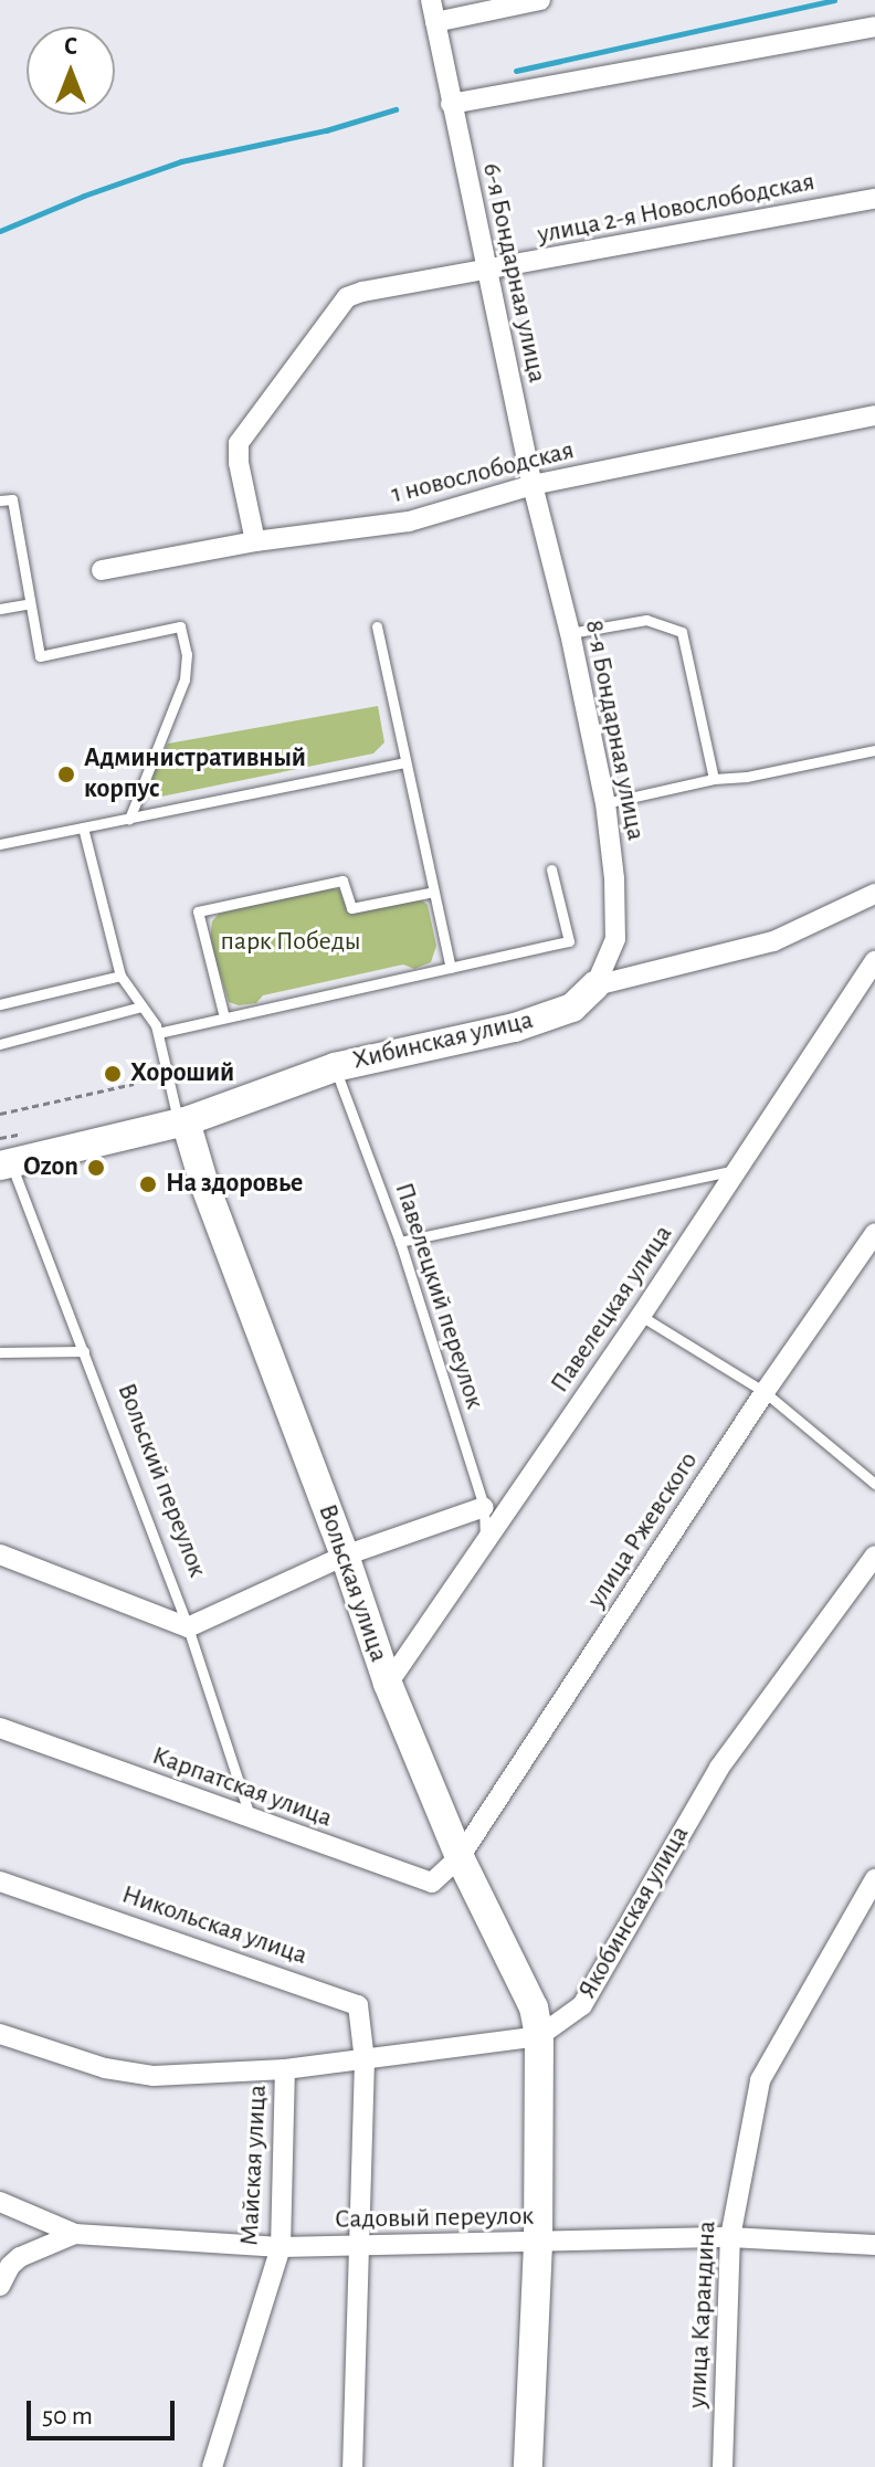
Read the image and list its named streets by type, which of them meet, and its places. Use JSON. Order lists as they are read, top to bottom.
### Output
{
  "streets": {
    "street": [
      "улица 2-я Новослободская",
      "6-я Бондарная улица",
      "1 новослободская",
      "8-я Бондарная улица",
      "Хибинская улица",
      "Павелецкая улица",
      "улица Ржевского",
      "Вольская улица",
      "Карпатская улица",
      "Якобинская улица",
      "Никольская улица",
      "Майская улица",
      "Садовый переулок",
      "улица Карандина"
    ],
    "lane": ["Павелецкий переулок", "Вольский переулок"]
  },
  "crossings": [
    ["улица 2-я Новослободская", "6-я Бондарная улица"],
    ["улица 2-я Новослободская", "1 новослободская"],
    ["6-я Бондарная улица", "1 новослободская"],
    ["6-я Бондарная улица", "8-я Бондарная улица"],
    ["1 новослободская", "8-я Бондарная улица"],
    ["8-я Бондарная улица", "Хибинская улица"],
    ["Хибинская улица", "Павелецкий переулок"],
    ["Хибинская улица", "Вольский переулок"],
    ["Хибинская улица", "Вольская улица"],
    ["Павелецкий переулок", "Павелецкая улица"],
    ["Павелецкая улица", "Вольская улица"],
    ["Вольский переулок", "Карпатская улица"],
    ["улица Ржевского", "Вольская улица"],
    ["улица Ржевского", "Карпатская улица"],
    ["Вольская улица", "Карпатская улица"],
    ["Вольская улица", "Якобинская улица"],
    ["Майская улица", "Садовый переулок"],
    ["Садовый переулок", "улица Карандина"]
  ],
  "parks": ["парк Победы"],
  "places": [
    "Административный корпус",
    "Хороший",
    "Ozon",
    "На здоровье"
  ],
  "scale_bar": "50 m",
  "north": "top"
}
